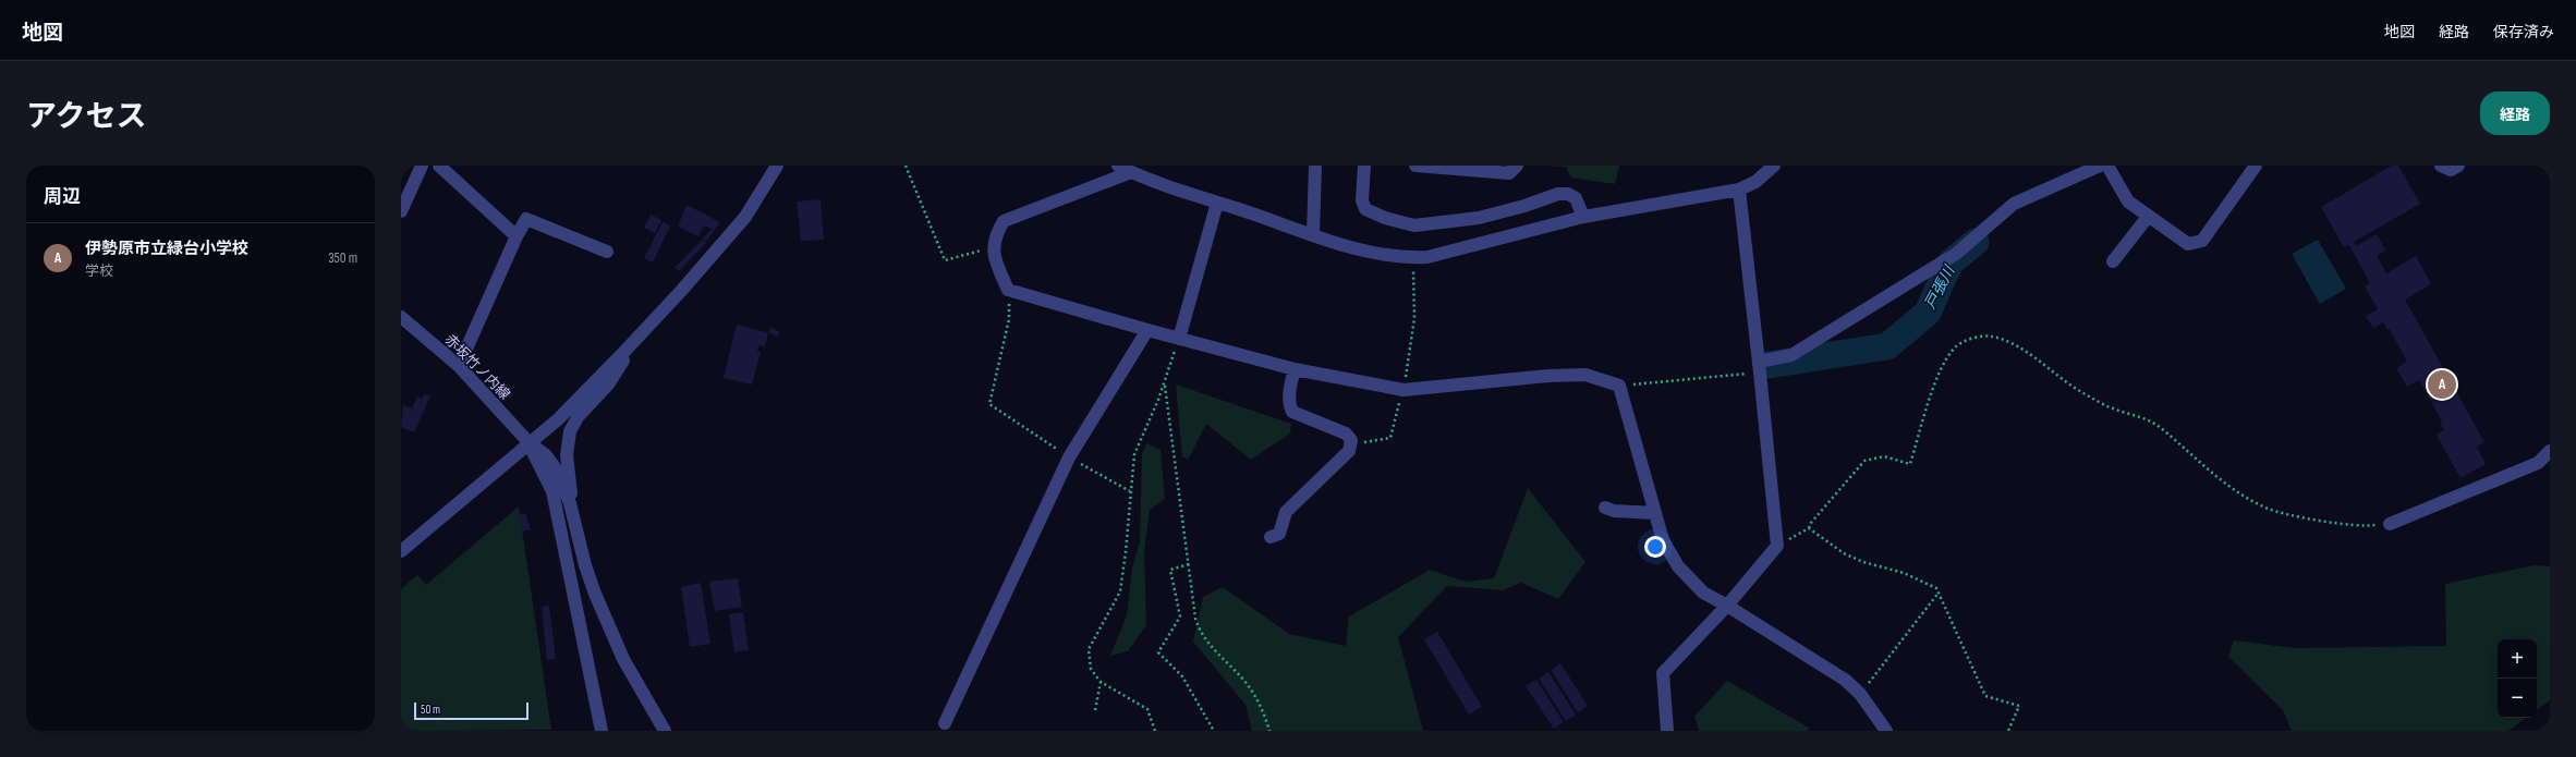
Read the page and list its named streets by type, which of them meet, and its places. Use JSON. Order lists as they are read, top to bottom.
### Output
{
  "streets": {
    "street": ["赤坂竹ノ内線"]
  },
  "water": ["戸張川"],
  "scale_bar": "50 m",
  "page": {
    "header": "地図",
    "nav": ["地図", "経路", "保存済み"],
    "title": "アクセス",
    "buttons": "経路",
    "heading": "周辺",
    "list": [
      {
        "mark": "A",
        "name": "伊勢原市立緑台小学校",
        "note": "学校",
        "value": "350 m"
      }
    ],
    "pins": "A",
    "map_buttons": ["+", "−"],
    "scale": "50 m"
  }
}
